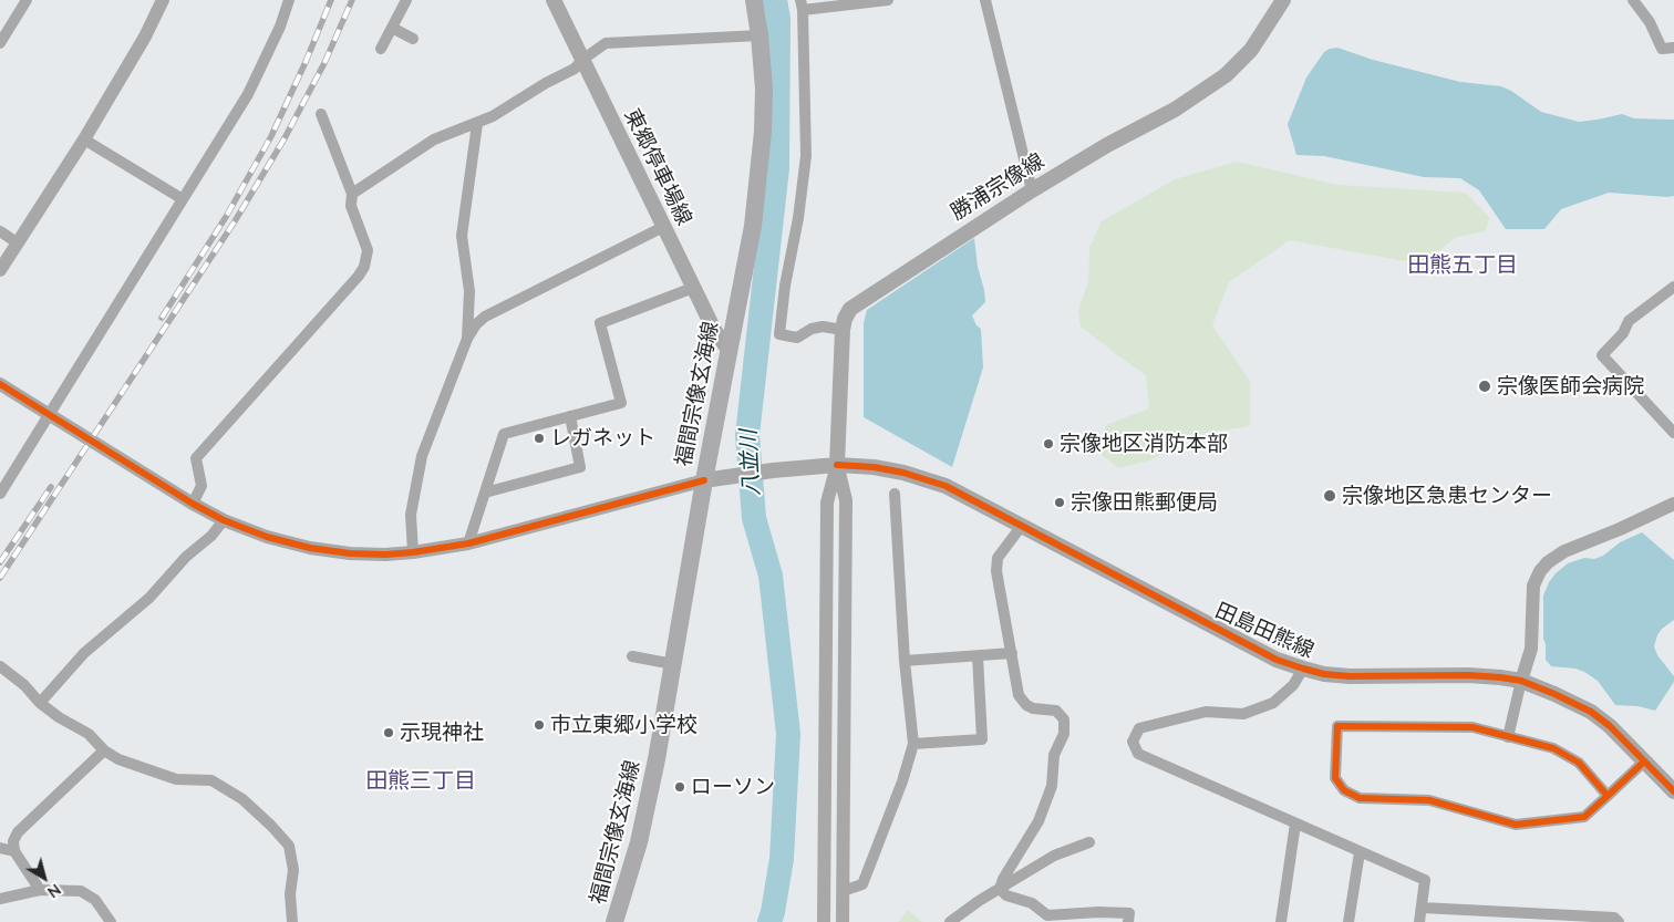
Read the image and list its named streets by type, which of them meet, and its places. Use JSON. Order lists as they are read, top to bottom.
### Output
{
  "streets": {
    "main road": [
      "東郷停車場線",
      "勝浦宗像線",
      "福間宗像玄海線",
      "田島田熊線"
    ]
  },
  "crossings": [
    ["東郷停車場線", "福間宗像玄海線"],
    ["勝浦宗像線", "田島田熊線"],
    ["福間宗像玄海線", "田島田熊線"]
  ],
  "districts": ["田熊五丁目", "田熊三丁目"],
  "water": ["八並川"],
  "places": [
    "宗像医師会病院",
    "レガネット",
    "宗像地区消防本部",
    "宗像地区急患センター",
    "宗像田熊郵便局",
    "市立東郷小学校",
    "示現神社",
    "ローソン"
  ],
  "north": "bottom right"
}
